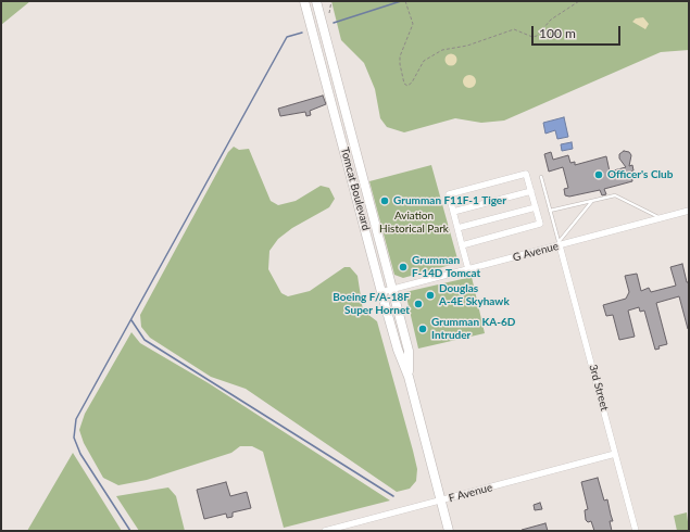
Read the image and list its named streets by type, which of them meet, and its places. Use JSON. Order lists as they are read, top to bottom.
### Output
{
  "streets": {
    "main road": ["Tomcat Boulevard"],
    "street": ["G Avenue", "3rd Street", "F Avenue"]
  },
  "crossings": [
    ["Tomcat Boulevard", "G Avenue"],
    ["Tomcat Boulevard", "F Avenue"],
    ["G Avenue", "3rd Street"],
    ["3rd Street", "F Avenue"]
  ],
  "parks": ["Aviation Historical Park"],
  "places": [
    "Officer's Club",
    "Grumman F11F-1 Tiger",
    "Grumman F-14D Tomcat",
    "Douglas A-4E Skyhawk",
    "Boeing F/A-18F Super Hornet",
    "Grumman KA-6D Intruder"
  ],
  "scale_bar": "100 m"
}
